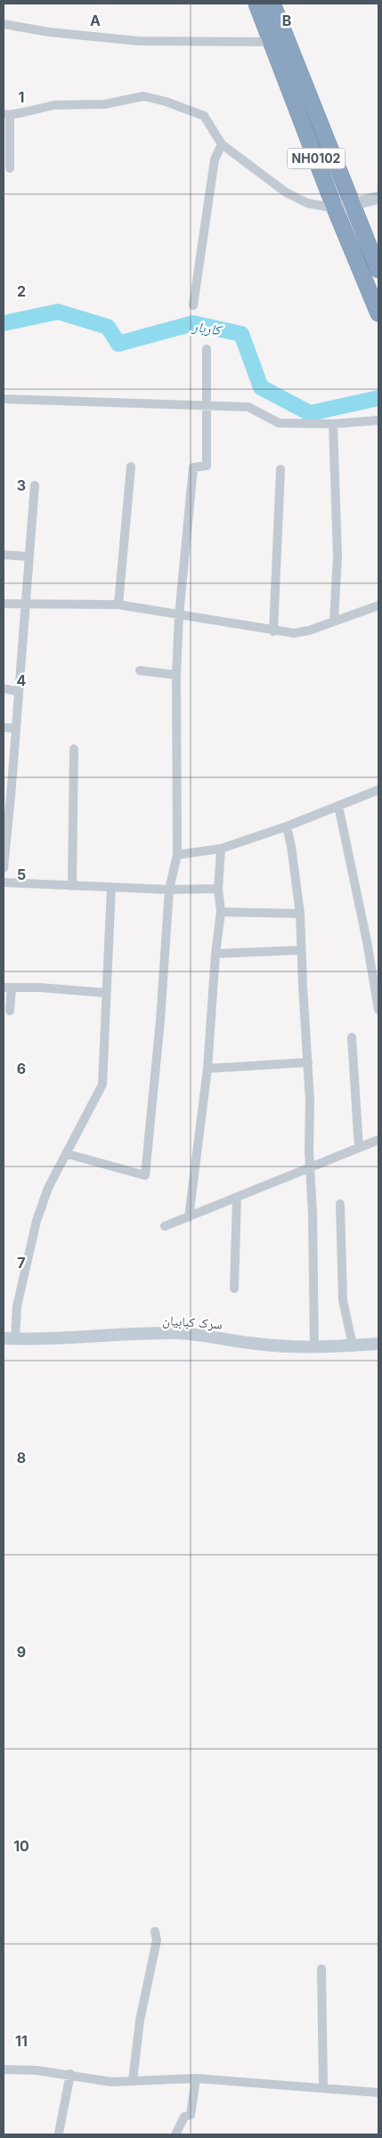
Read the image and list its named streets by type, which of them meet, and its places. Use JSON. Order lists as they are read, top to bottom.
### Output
{
  "streets": {
    "highway": ["NH0102"],
    "street": ["سرک کبابیان"]
  },
  "water": ["کاربار"],
  "grid": {
    "columns": ["A", "B"],
    "rows": [
      "1",
      "2",
      "3",
      "4",
      "5",
      "6",
      "7",
      "8",
      "9",
      "10",
      "11"
    ]
  }
}
